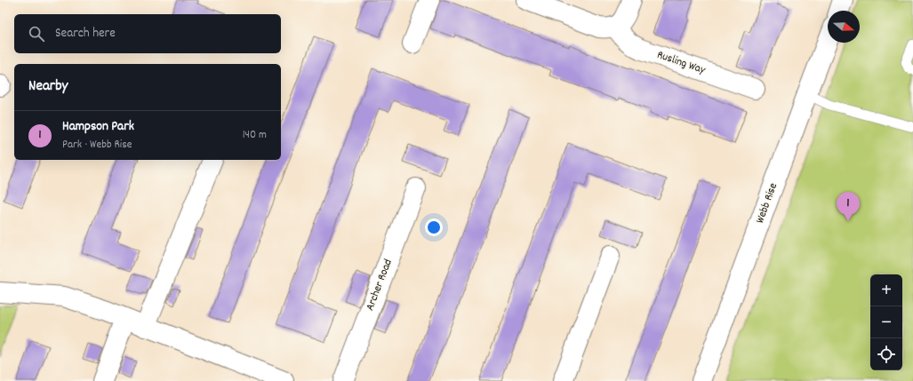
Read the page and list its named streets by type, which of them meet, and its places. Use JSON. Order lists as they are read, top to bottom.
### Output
{
  "streets": {
    "street": ["Rusling Way", "Webb Rise", "Archer Road"]
  },
  "north": "right",
  "page": {
    "search": "Search here",
    "heading": "Nearby",
    "list": [
      {
        "mark": "1",
        "name": "Hampson Park",
        "note": "Park · Webb Rise",
        "value": "140 m"
      }
    ],
    "pins": "1",
    "map_buttons": ["+", "−"]
  }
}
